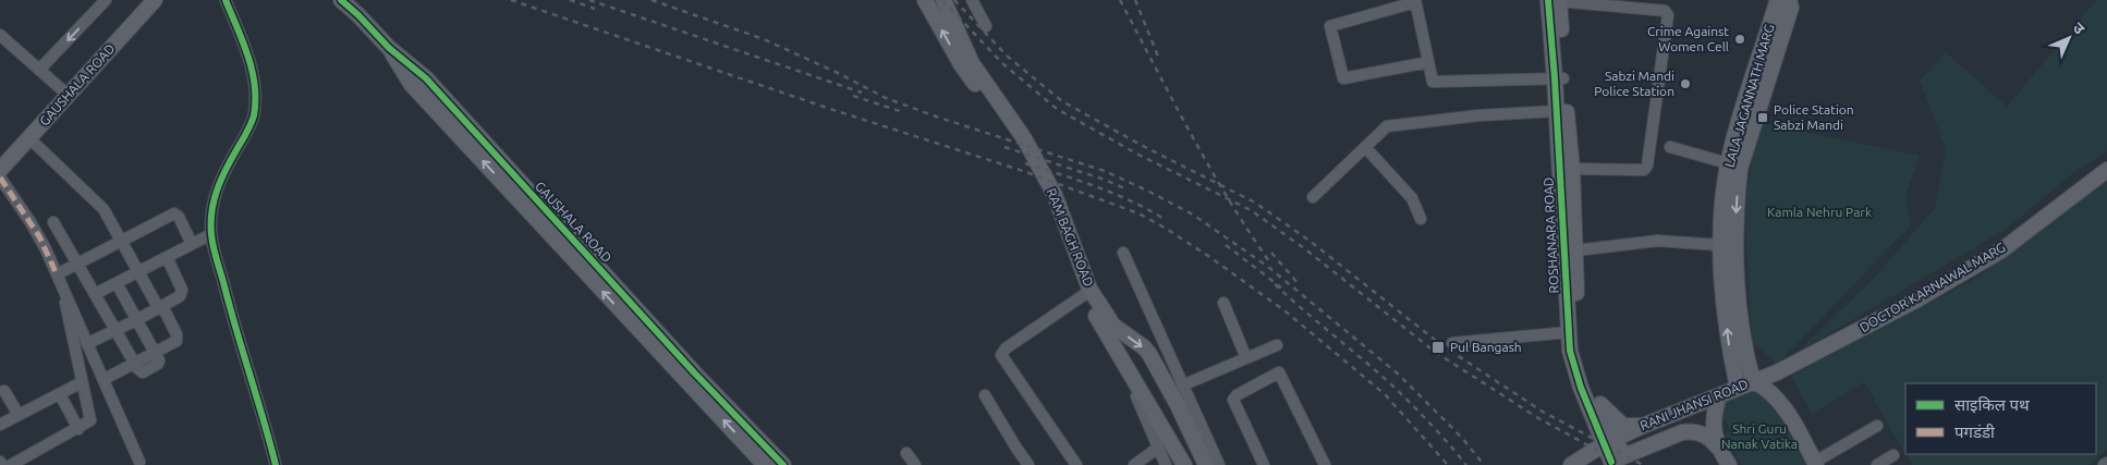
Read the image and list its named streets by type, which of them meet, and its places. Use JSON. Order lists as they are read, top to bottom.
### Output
{
  "streets": {
    "street": [
      "GAUSHALA ROAD",
      "LALA JAGANNATH MARG",
      "ROSHANARA ROAD",
      "RAM BAGH ROAD",
      "DOCTOR KARNAWAL MARG",
      "RANI JHANSI ROAD"
    ]
  },
  "crossings": [
    ["LALA JAGANNATH MARG", "DOCTOR KARNAWAL MARG"],
    ["LALA JAGANNATH MARG", "RANI JHANSI ROAD"],
    ["ROSHANARA ROAD", "RANI JHANSI ROAD"],
    ["DOCTOR KARNAWAL MARG", "RANI JHANSI ROAD"]
  ],
  "parks": ["Kamla Nehru Park", "Shri Guru Nanak Vatika"],
  "places": {
    "other": ["Crime Against Women Cell", "Sabzi Mandi Police Station"],
    "transit": ["Police Station Sabzi Mandi", "Pul Bangash"]
  },
  "legend": ["साइकिल पथ", "पगडंडी"],
  "north": "top right"
}
